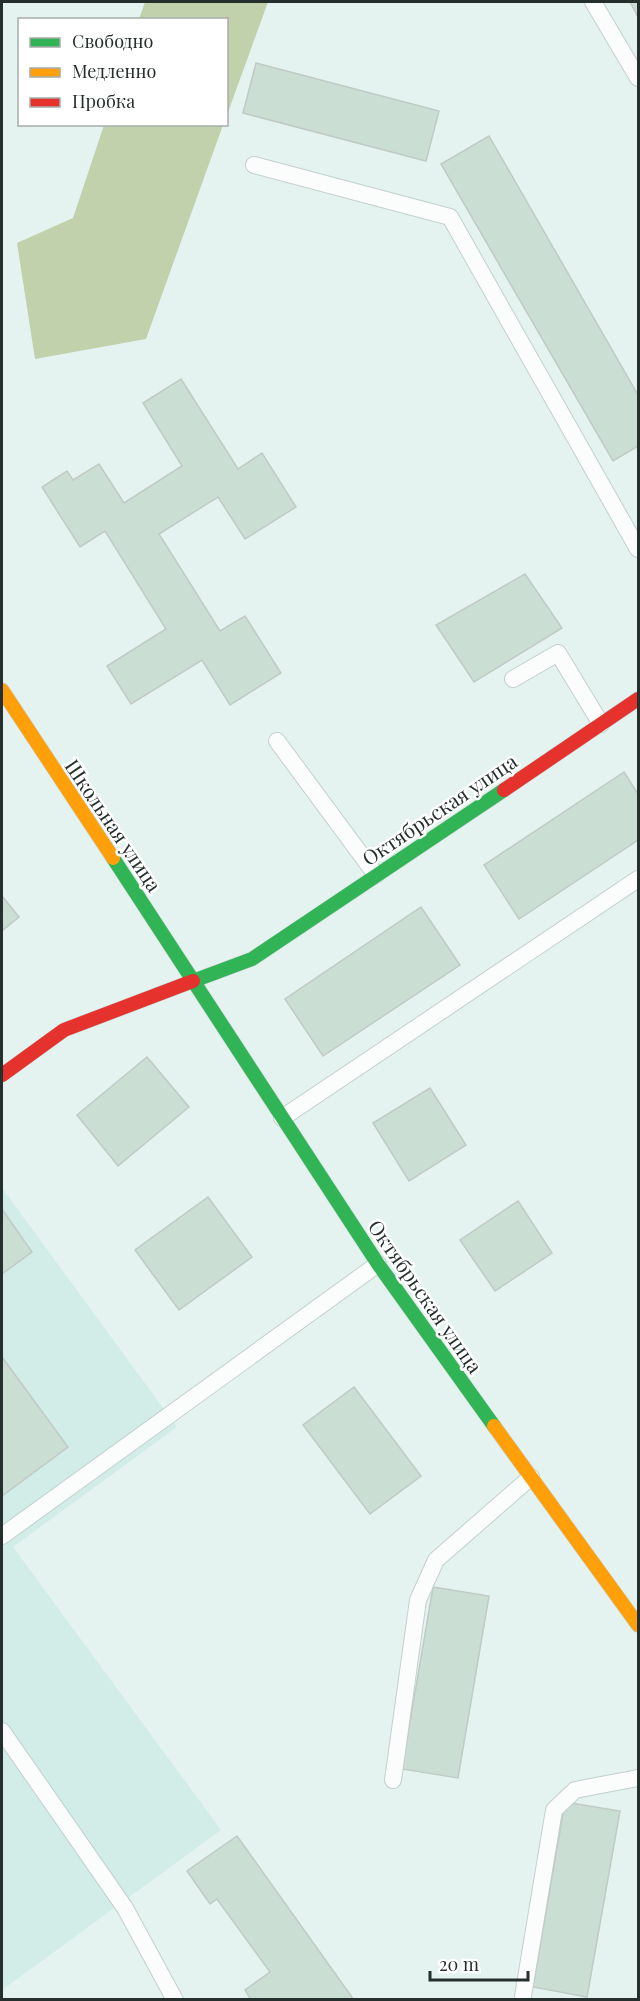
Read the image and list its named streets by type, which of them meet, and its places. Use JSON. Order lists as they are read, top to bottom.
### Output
{
  "streets": {
    "street": ["Октябрьская улица", "Школьная улица"]
  },
  "crossings": [
    ["Октябрьская улица", "Школьная улица"]
  ],
  "legend": ["Свободно", "Медленно", "Пробка"],
  "scale_bar": "20 m"
}
